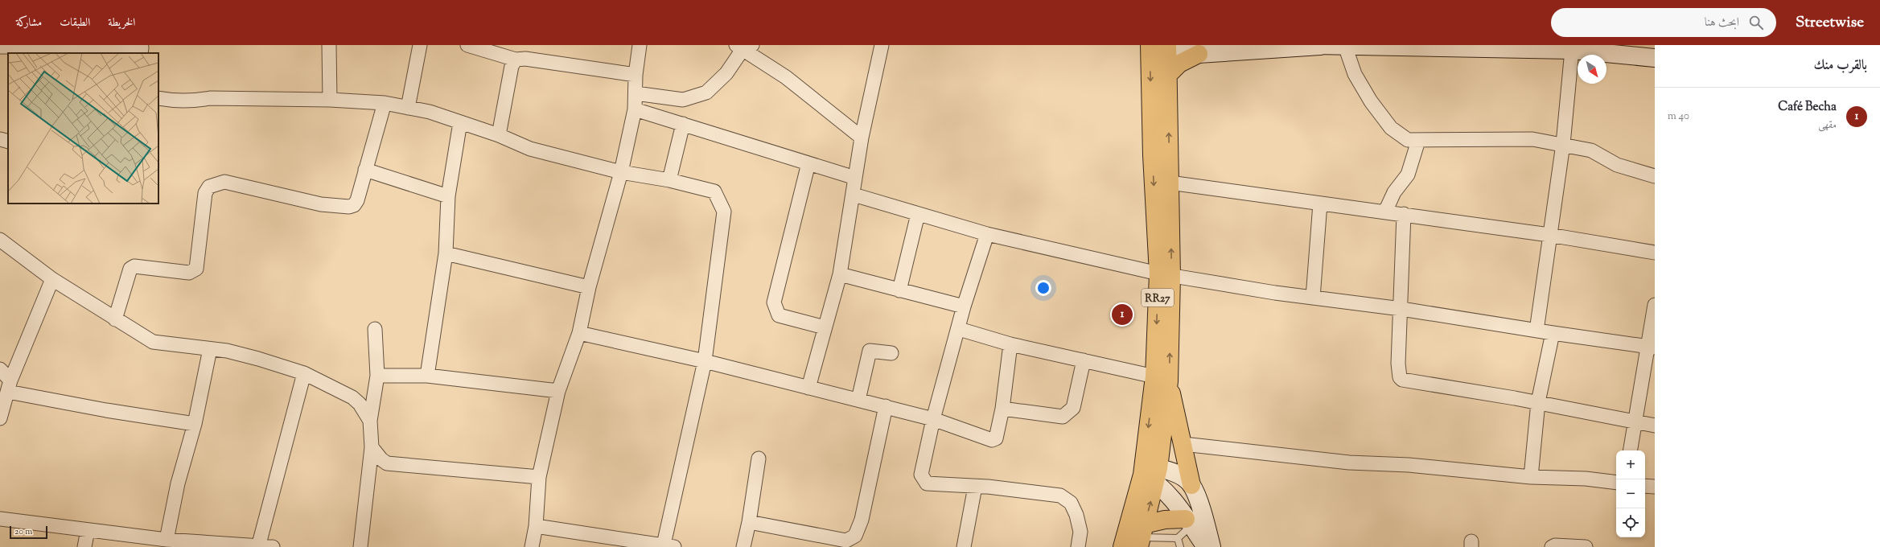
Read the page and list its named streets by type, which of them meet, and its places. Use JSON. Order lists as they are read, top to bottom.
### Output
{
  "streets": {
    "highway": ["RR27"]
  },
  "scale_bar": "20 m",
  "north": "bottom right",
  "page": {
    "header": "Streetwise",
    "search": "ابحث هنا",
    "nav": ["الخريطة", "الطبقات", "مشاركة"],
    "heading": "بالقرب منك",
    "list": [
      {
        "mark": "1",
        "name": "Café Becha",
        "note": "مقهى",
        "value": "40 m"
      }
    ],
    "pins": "1",
    "map_buttons": ["+", "−"],
    "scale": "20 m"
  }
}
